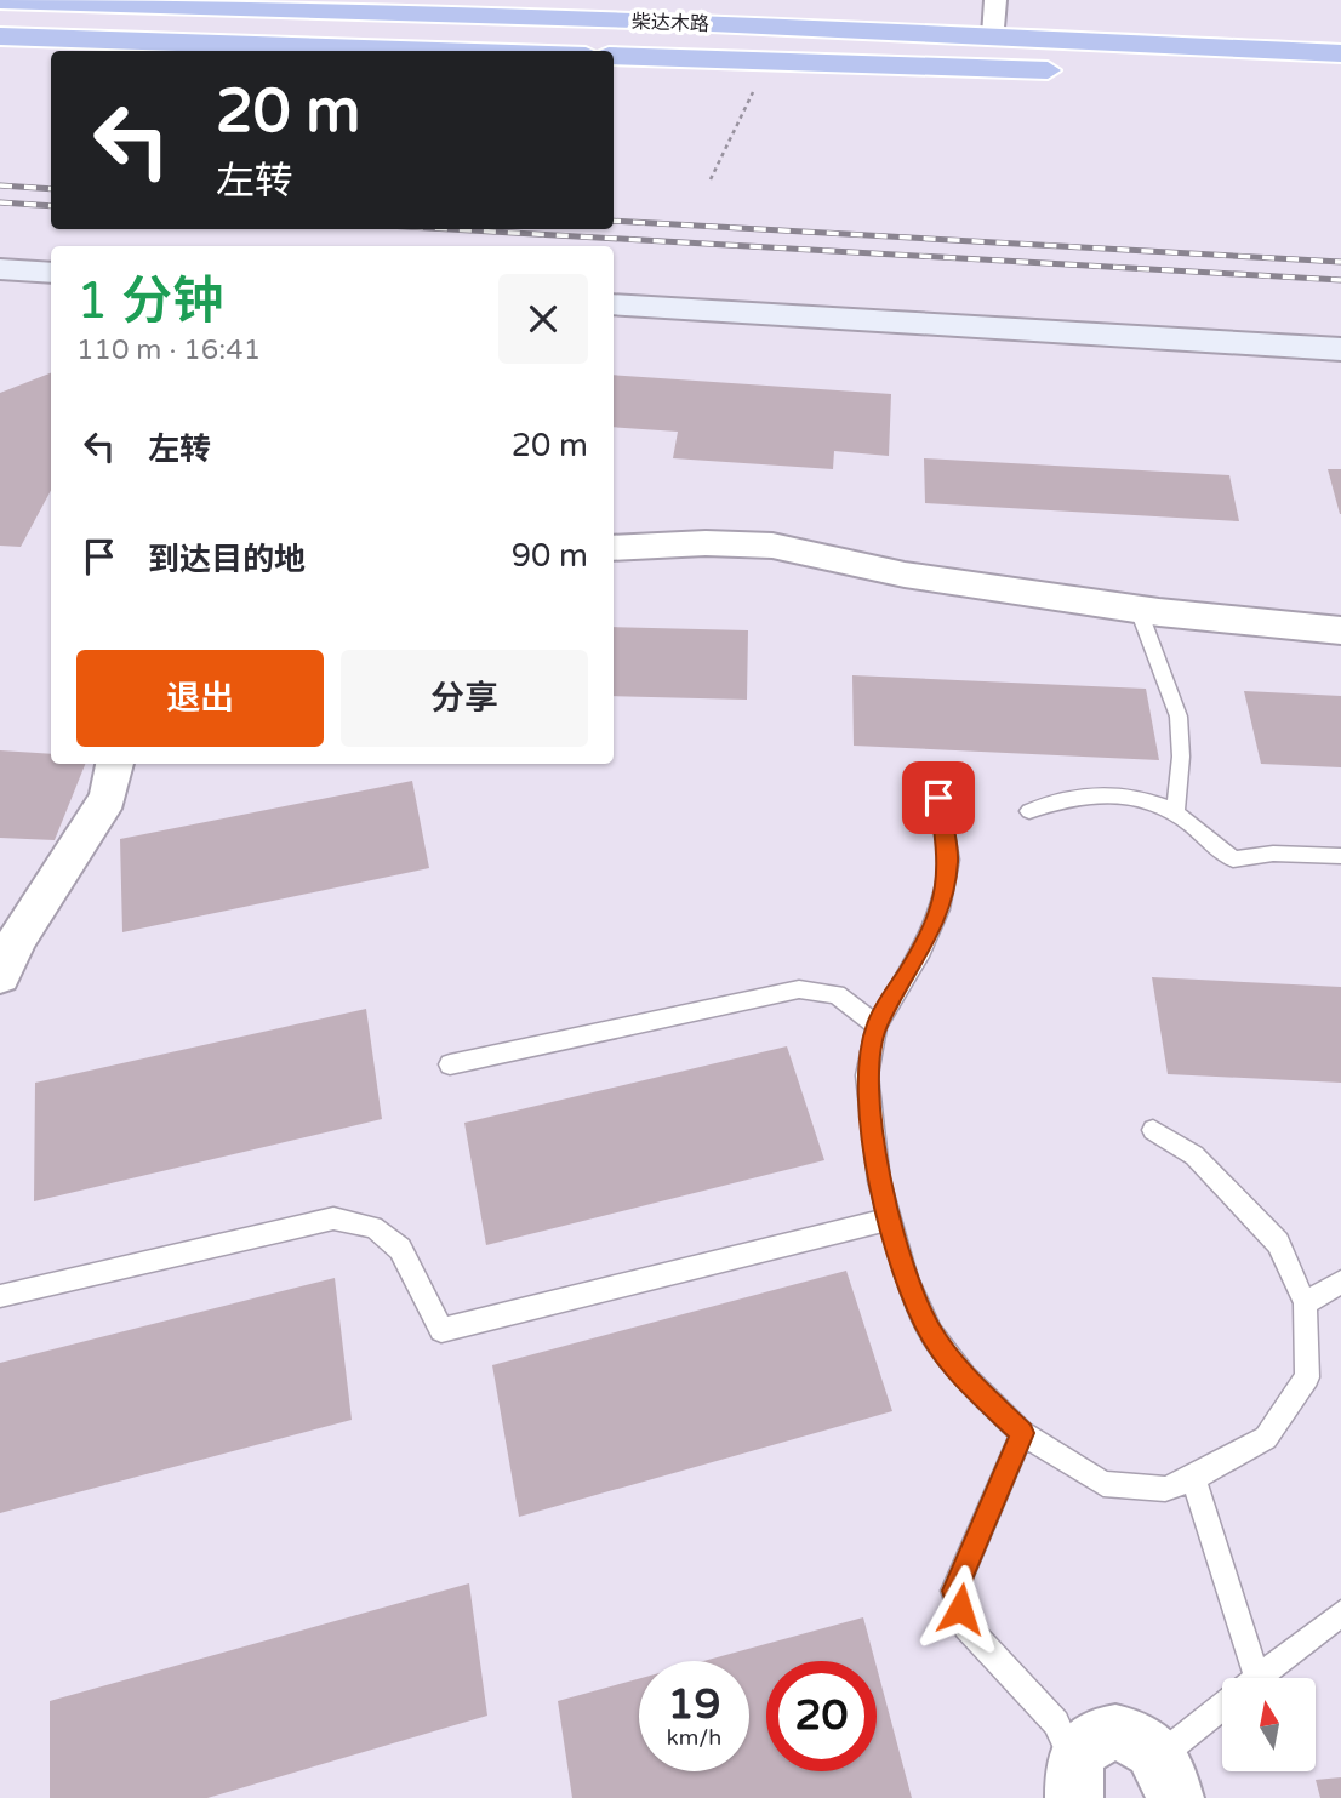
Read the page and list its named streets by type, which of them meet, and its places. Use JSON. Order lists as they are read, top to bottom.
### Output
{
  "streets": {
    "highway": ["柴达木路"]
  },
  "north": "top",
  "page": {
    "turn": ["20 m", "左转"],
    "heading": ["1 分钟", "110 m · 16:41"],
    "list": [
      {
        "name": "左转",
        "value": "20 m"
      },
      {
        "name": "到达目的地",
        "value": "90 m"
      }
    ],
    "buttons": ["退出", "分享"],
    "speed": "19 km/h",
    "limit": "20"
  }
}
